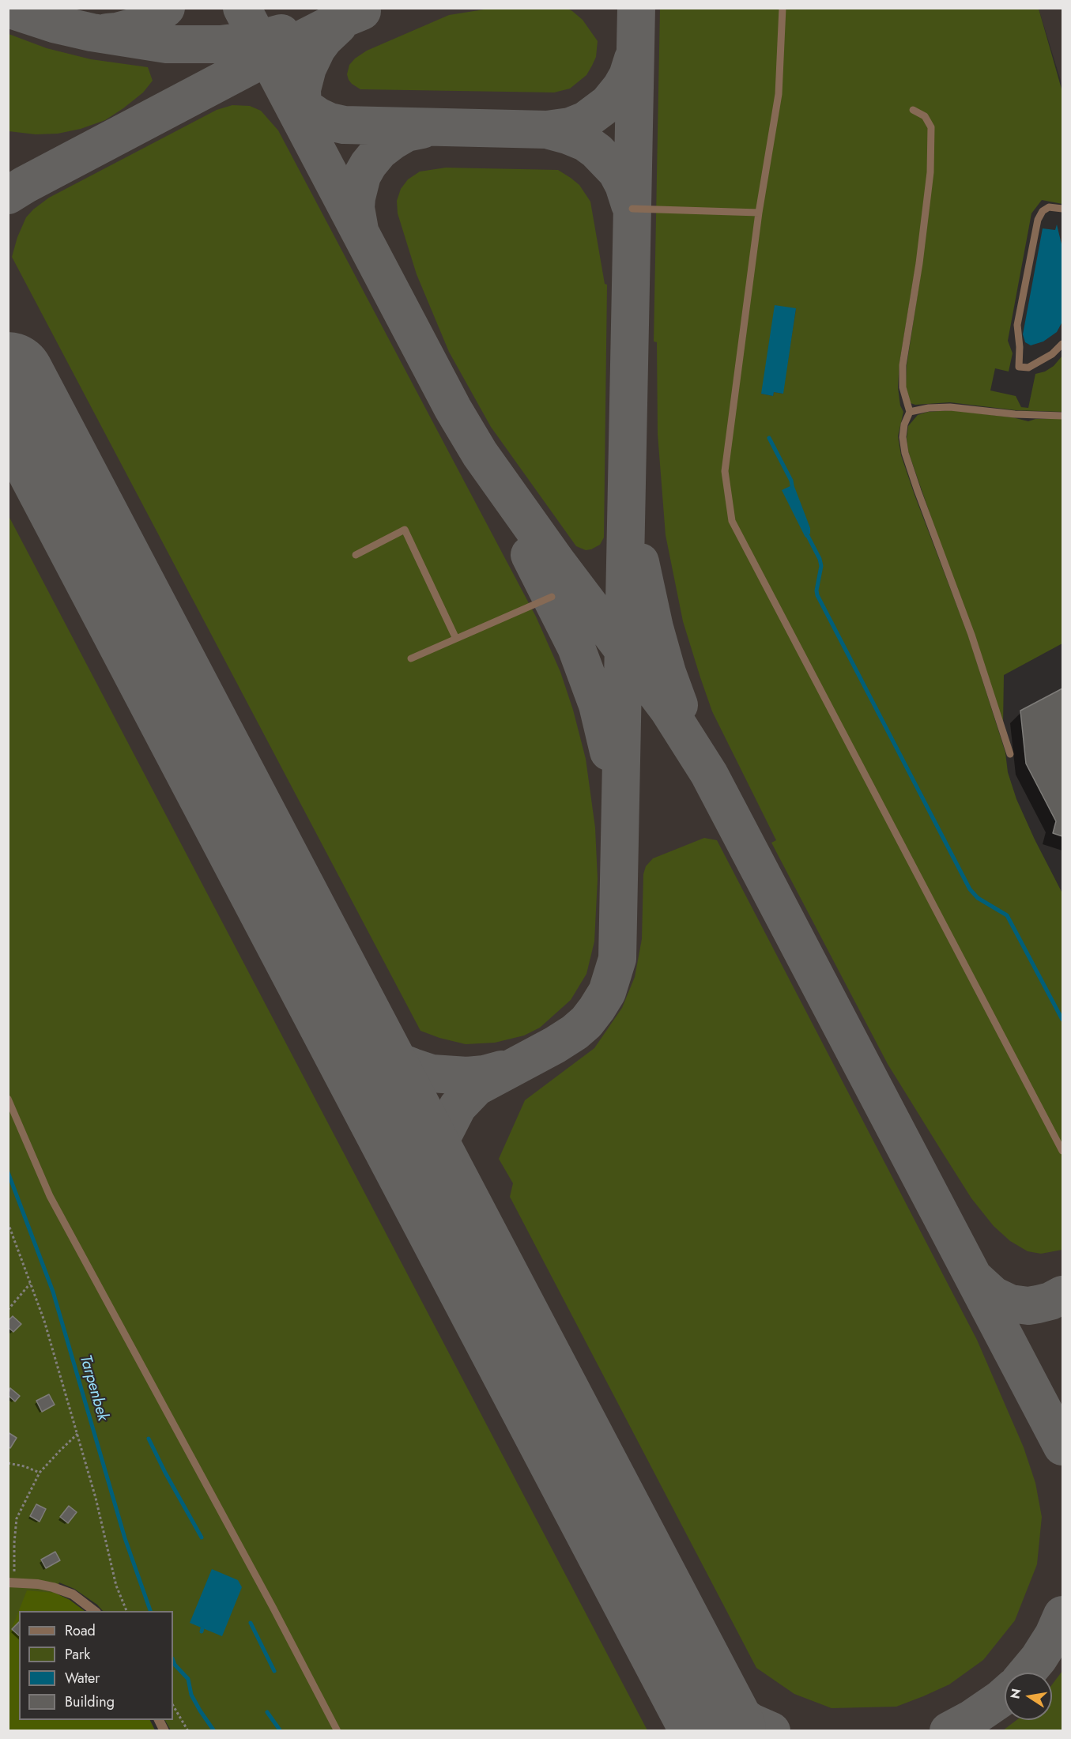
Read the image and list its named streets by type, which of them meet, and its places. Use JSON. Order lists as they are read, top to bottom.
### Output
{
  "water": ["Tarpenbek"],
  "legend": [
    "Road",
    "Park",
    "Water",
    "Building"
  ],
  "north": "left"
}
